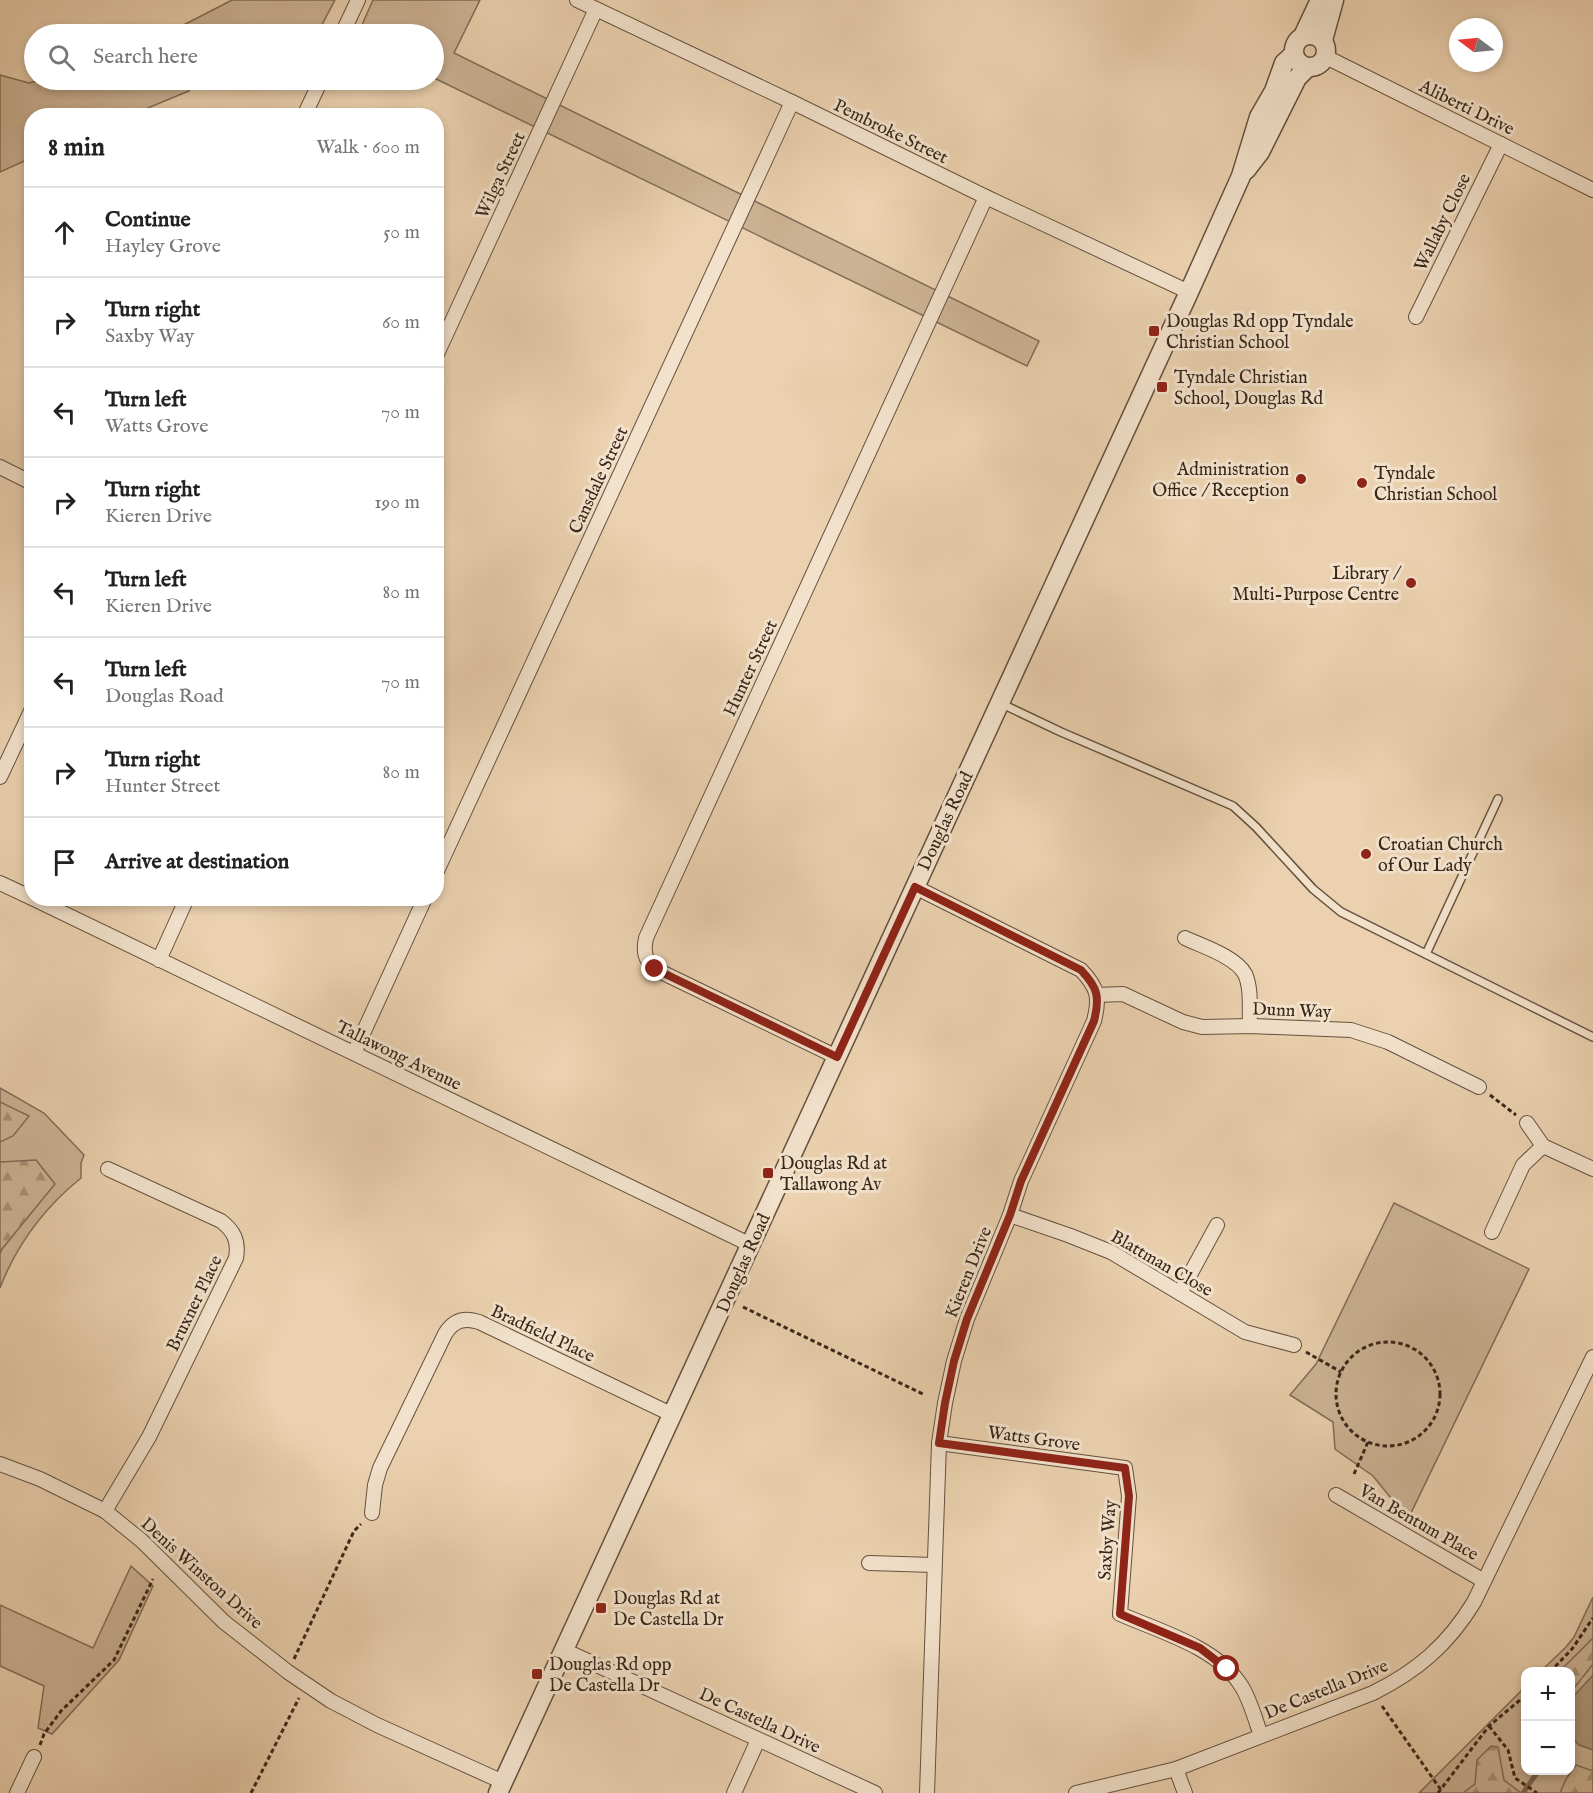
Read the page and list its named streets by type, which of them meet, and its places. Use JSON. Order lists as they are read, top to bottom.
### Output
{
  "streets": {
    "street": [
      "Aliberti Drive",
      "Pembroke Street",
      "Wilga Street",
      "Wallaby Close",
      "Cansdale Street",
      "Hunter Street",
      "Douglas Road",
      "Dunn Way",
      "Tallawong Avenue",
      "Blattman Close",
      "Kieren Drive",
      "Bruxner Place",
      "Bradfield Place",
      "Watts Grove",
      "Van Bentum Place",
      "Saxby Way",
      "Denis Winston Drive",
      "De Castella Drive"
    ]
  },
  "crossings": [
    ["Aliberti Drive", "Wallaby Close"],
    ["Aliberti Drive", "Douglas Road"],
    ["Pembroke Street", "Wilga Street"],
    ["Pembroke Street", "Cansdale Street"],
    ["Pembroke Street", "Hunter Street"],
    ["Pembroke Street", "Douglas Road"],
    ["Hunter Street", "Douglas Road"],
    ["Douglas Road", "Tallawong Avenue"],
    ["Douglas Road", "Bradfield Place"],
    ["Douglas Road", "Denis Winston Drive"],
    ["Douglas Road", "De Castella Drive"],
    ["Dunn Way", "Kieren Drive"],
    ["Blattman Close", "Kieren Drive"],
    ["Kieren Drive", "Watts Grove"],
    ["Bruxner Place", "Denis Winston Drive"],
    ["Watts Grove", "Saxby Way"],
    ["Van Bentum Place", "De Castella Drive"],
    ["Saxby Way", "De Castella Drive"]
  ],
  "places": {
    "transit": [
      "Douglas Rd opp Tyndale Christian School",
      "Tyndale Christian School, Douglas Rd",
      "Douglas Rd at Tallawong Av",
      "Douglas Rd at De Castella Dr",
      "Douglas Rd opp De Castella Dr"
    ],
    "other": [
      "Administration Office / Reception",
      "Tyndale Christian School",
      "Library / Multi-Purpose Centre",
      "Croatian Church of Our Lady"
    ]
  },
  "north": "left",
  "page": {
    "search": "Search here",
    "heading": ["8 min", "Walk · 600 m"],
    "list": [
      ["Continue", "Hayley Grove", "50 m"],
      ["Turn right", "Saxby Way", "60 m"],
      ["Turn left", "Watts Grove", "70 m"],
      ["Turn right", "Kieren Drive", "190 m"],
      ["Turn left", "Kieren Drive", "80 m"],
      ["Turn left", "Douglas Road", "70 m"],
      ["Turn right", "Hunter Street", "80 m"],
      "Arrive at destination"
    ],
    "map_buttons": ["+", "−"]
  }
}
